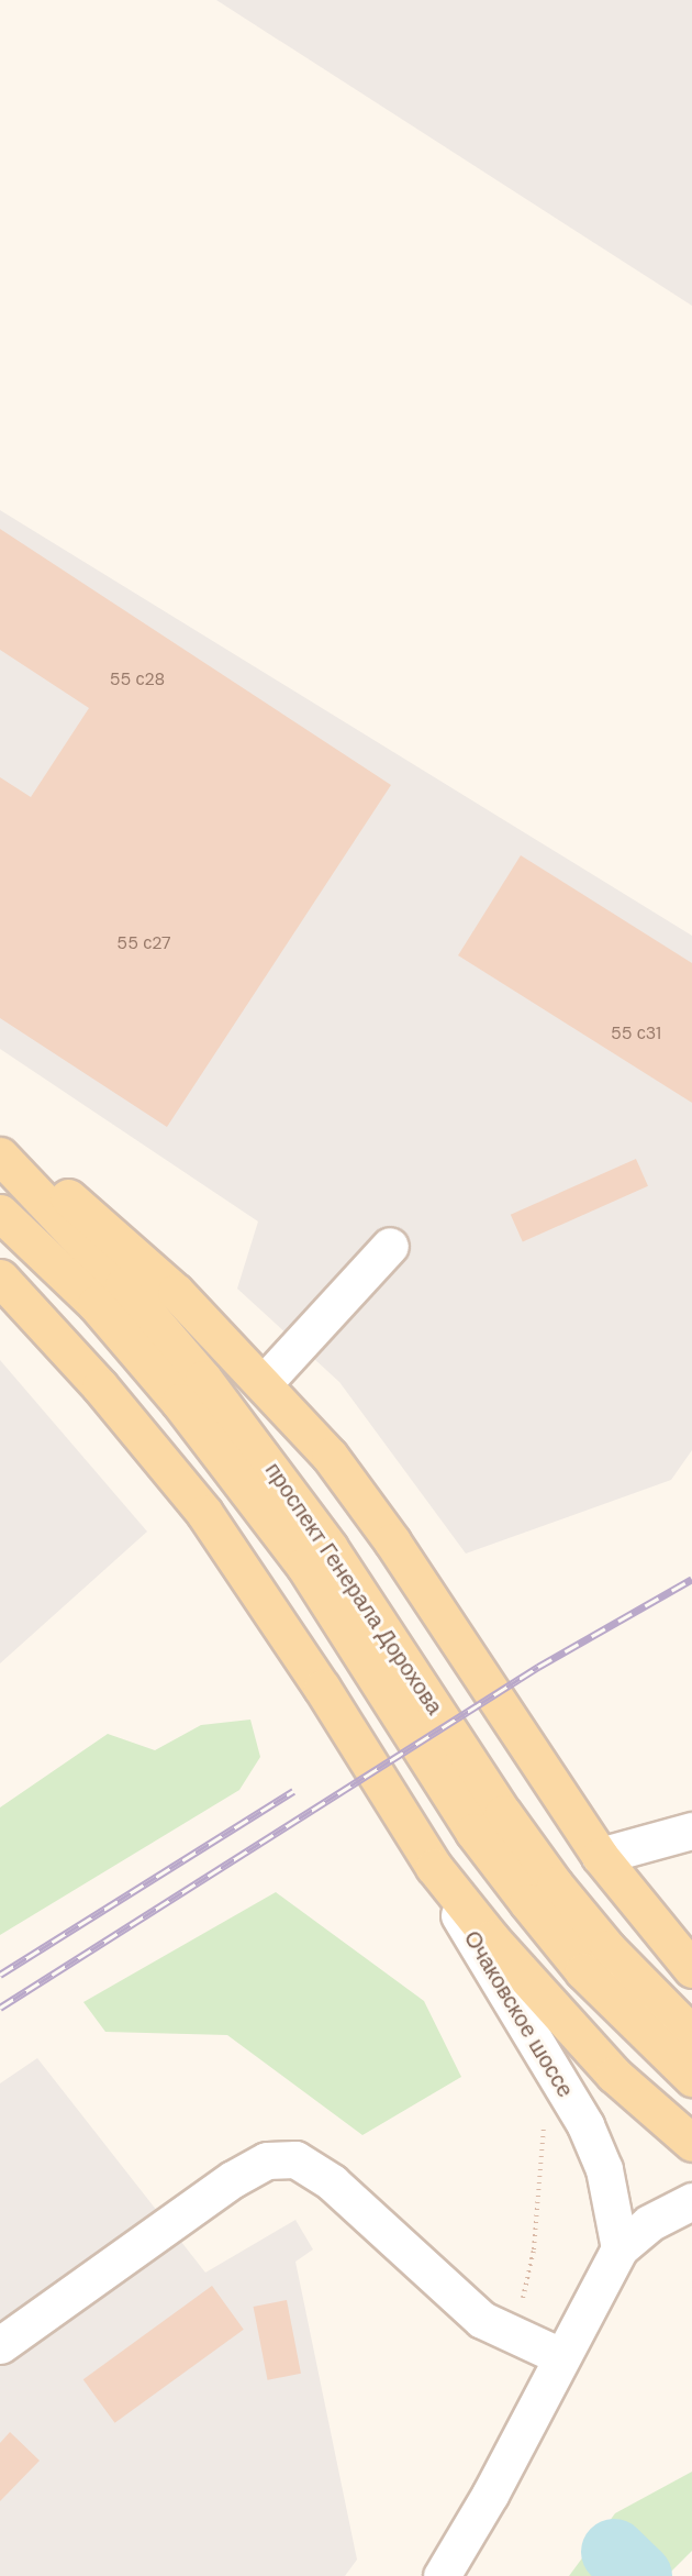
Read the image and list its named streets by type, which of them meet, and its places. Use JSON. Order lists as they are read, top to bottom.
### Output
{
  "streets": {
    "main road": ["проспект Генерала Дорохова"],
    "street": ["Очаковское шоссе"]
  },
  "house_numbers": ["55 с28", "55 с27", "55 с31"]
}
